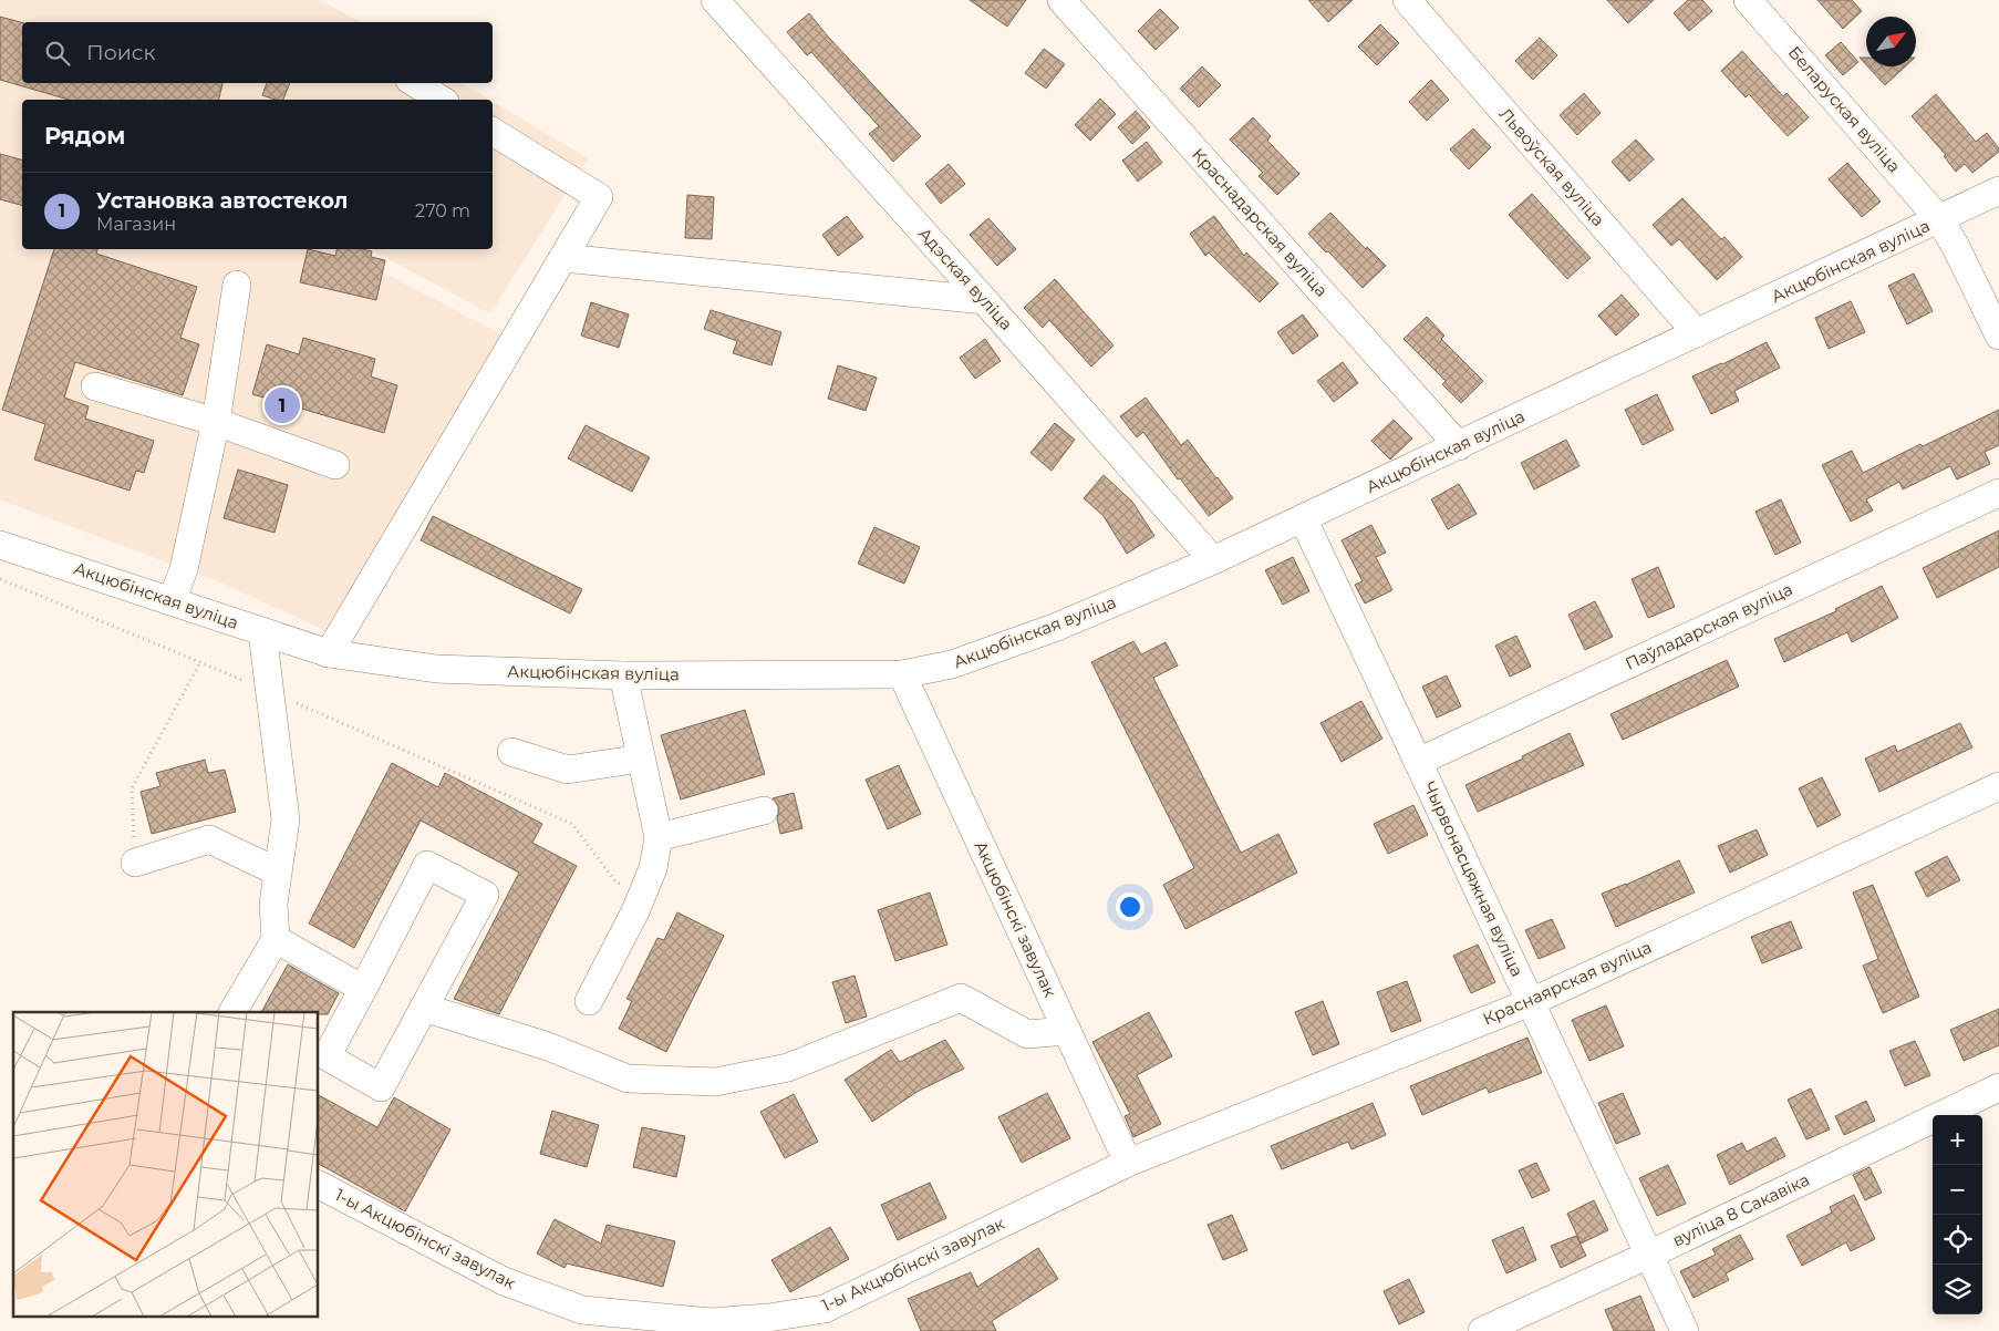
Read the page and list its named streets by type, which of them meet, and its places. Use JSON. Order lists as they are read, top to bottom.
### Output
{
  "streets": {
    "street": [
      "Беларуская вуліца",
      "Львоўская вуліца",
      "Краснадарская вуліца",
      "Акцюбінская вуліца",
      "Адэская вуліца",
      "Паўладарская вуліца",
      "Чырвонасцяжная вуліца",
      "Акцюбінскі завулак",
      "Краснаярская вуліца",
      "вуліца 8 Сакавіка",
      "1-ы Акцюбінскі завулак"
    ]
  },
  "crossings": [
    ["Беларуская вуліца", "Акцюбінская вуліца"],
    ["Львоўская вуліца", "Акцюбінская вуліца"],
    ["Краснадарская вуліца", "Акцюбінская вуліца"],
    ["Акцюбінская вуліца", "Адэская вуліца"],
    ["Акцюбінская вуліца", "Чырвонасцяжная вуліца"],
    ["Акцюбінская вуліца", "Акцюбінскі завулак"],
    ["Паўладарская вуліца", "Чырвонасцяжная вуліца"],
    ["Чырвонасцяжная вуліца", "Краснаярская вуліца"],
    ["Чырвонасцяжная вуліца", "вуліца 8 Сакавіка"],
    ["Акцюбінскі завулак", "Краснаярская вуліца"],
    ["Акцюбінскі завулак", "1-ы Акцюбінскі завулак"],
    ["Краснаярская вуліца", "1-ы Акцюбінскі завулак"]
  ],
  "north": "top right",
  "page": {
    "search": "Поиск",
    "heading": "Рядом",
    "list": [
      {
        "mark": "1",
        "name": "Установка автостекол",
        "note": "Магазин",
        "value": "270 m"
      }
    ],
    "pins": "1",
    "map_buttons": ["+", "−"]
  }
}
